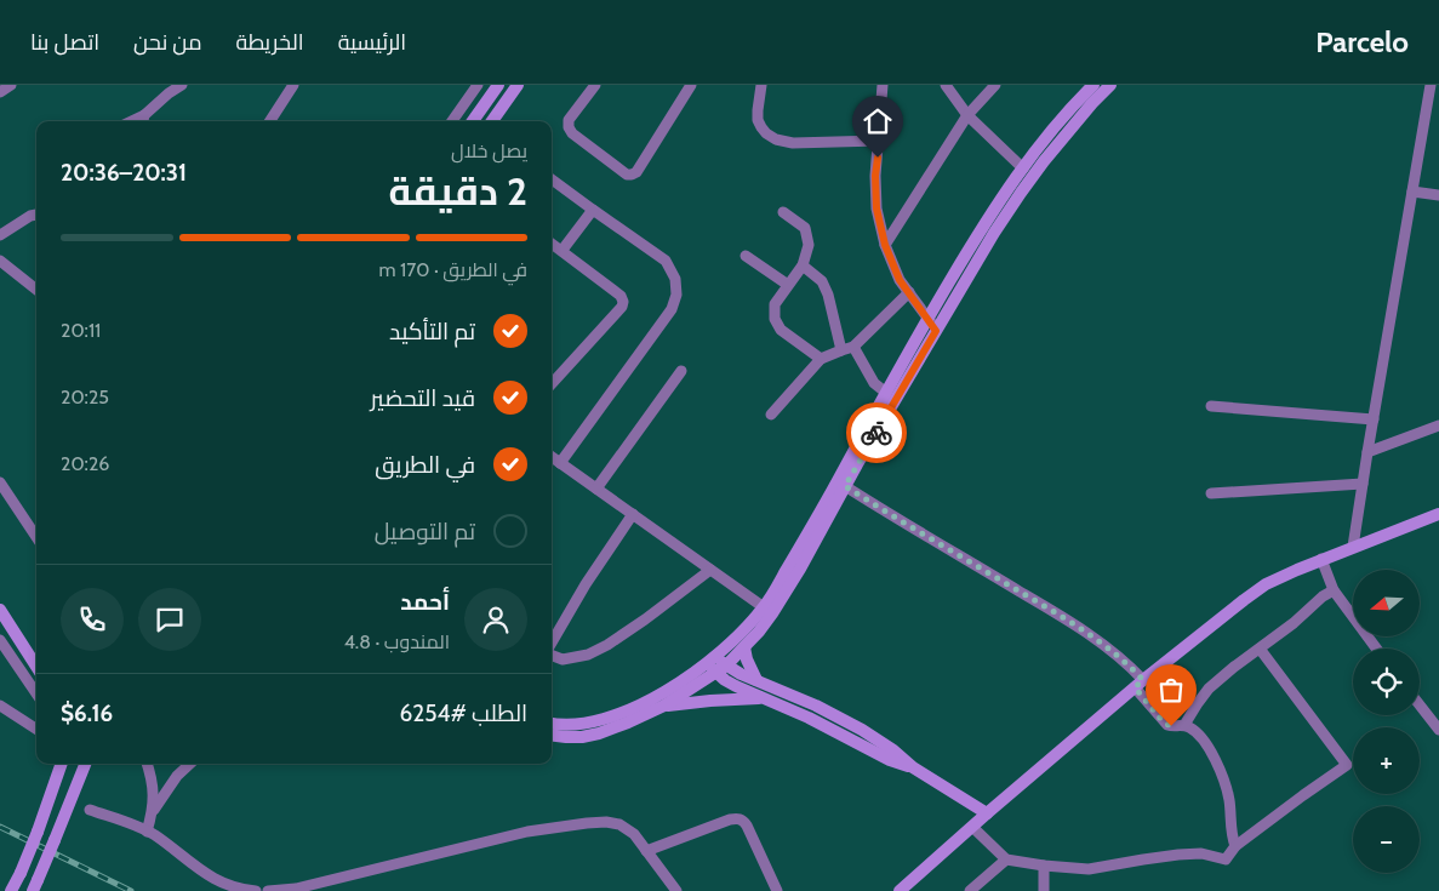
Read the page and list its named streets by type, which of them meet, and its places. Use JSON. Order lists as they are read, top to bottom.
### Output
{
  "north": "left",
  "page": {
    "header": "Parcelo",
    "nav": [
      "الرئيسية",
      "الخريطة",
      "من نحن",
      "اتصل بنا"
    ],
    "heading": ["2 دقيقة", "يصل خلال", "20:31–20:36"],
    "panel": [
      "أحمد",
      "المندوب · 4.8",
      "الطلب #6254",
      "$6.16"
    ],
    "bar": "في الطريق · 170 m",
    "list": [
      ["تم التأكيد", "20:11"],
      ["قيد التحضير", "20:25"],
      ["في الطريق", "20:26"],
      "تم التوصيل"
    ],
    "map_buttons": ["+", "−"]
  }
}
